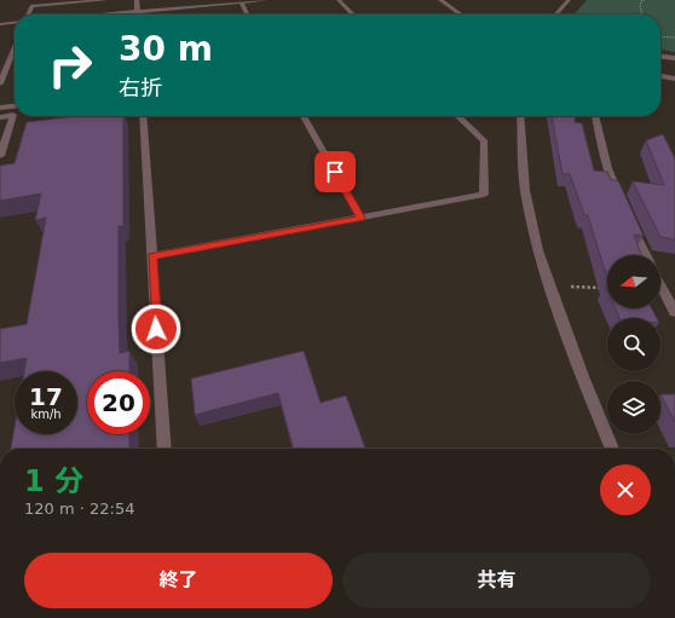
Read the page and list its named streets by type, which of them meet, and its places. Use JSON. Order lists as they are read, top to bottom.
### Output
{
  "north": "left",
  "page": {
    "turn": ["30 m", "右折"],
    "speed": "17 km/h",
    "limit": "20",
    "heading": ["1 分", "120 m · 22:54"],
    "buttons": ["終了", "共有"]
  }
}
